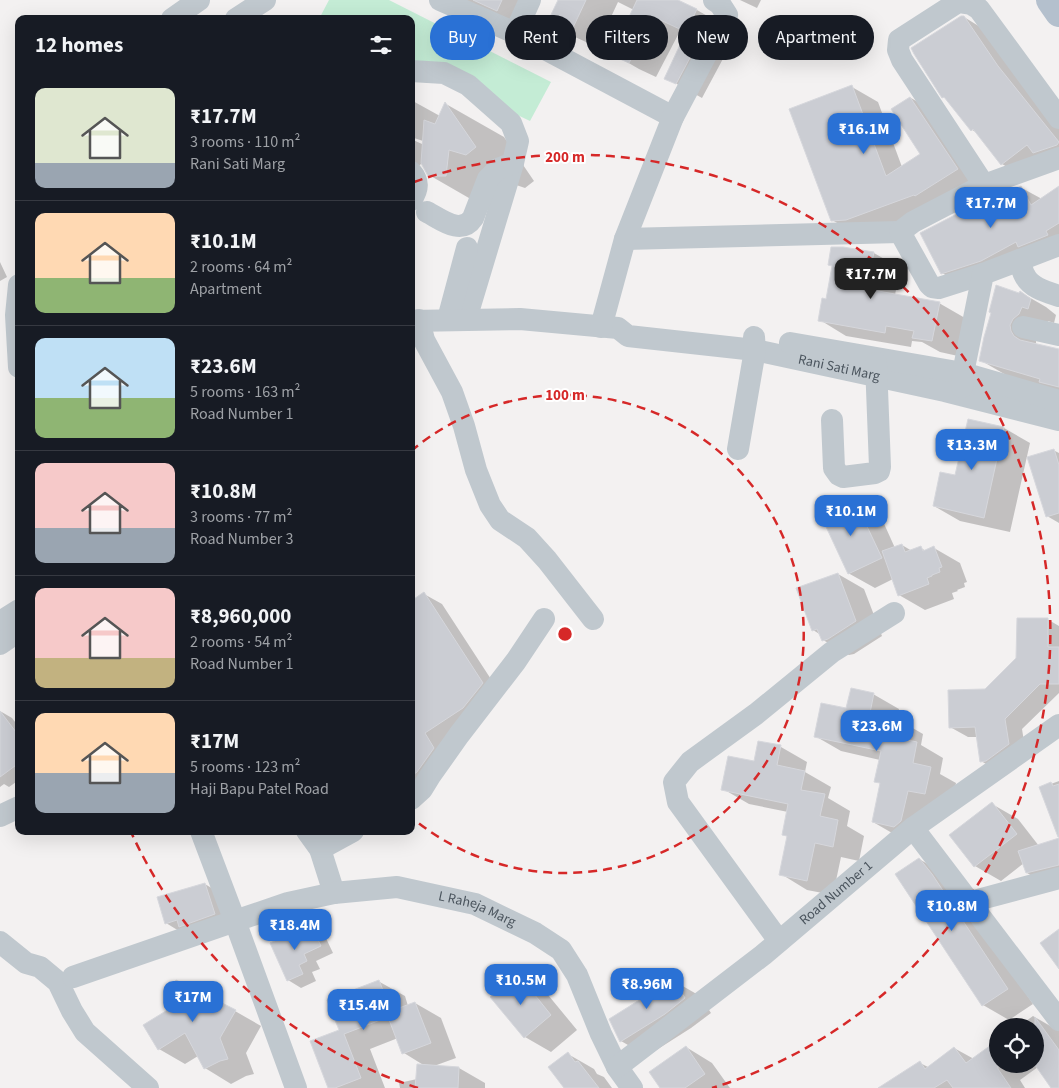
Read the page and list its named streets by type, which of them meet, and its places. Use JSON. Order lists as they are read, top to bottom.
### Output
{
  "streets": {
    "street": ["Rani Sati Marg", "Road Number 1", "L Raheja Marg"]
  },
  "crossings": [
    ["Road Number 1", "L Raheja Marg"]
  ],
  "page": {
    "chip": [
      "Buy",
      "Rent",
      "Filters",
      "New",
      "Apartment"
    ],
    "heading": "12 homes",
    "list": [
      {
        "name": "₹17.7M",
        "note": "3 rooms · 110 m² · Rani Sati Marg"
      },
      {
        "name": "₹10.1M",
        "note": "2 rooms · 64 m² · Apartment"
      },
      {
        "name": "₹23.6M",
        "note": "5 rooms · 163 m² · Road Number 1"
      },
      {
        "name": "₹10.8M",
        "note": "3 rooms · 77 m² · Road Number 3"
      },
      {
        "name": "₹8,960,000",
        "note": "2 rooms · 54 m² · Road Number 1"
      },
      {
        "name": "₹17M",
        "note": "5 rooms · 123 m² · Haji Bapu Patel Road"
      }
    ],
    "price": [
      "₹16.1M",
      "₹17.7M",
      "₹17.7M",
      "₹13.3M",
      "₹10.1M",
      "₹23.6M",
      "₹10.8M",
      "₹18.4M",
      "₹10.5M",
      "₹8.96M",
      "₹17M",
      "₹15.4M"
    ]
  },
  "rings": ["200 m", "100 m"]
}
